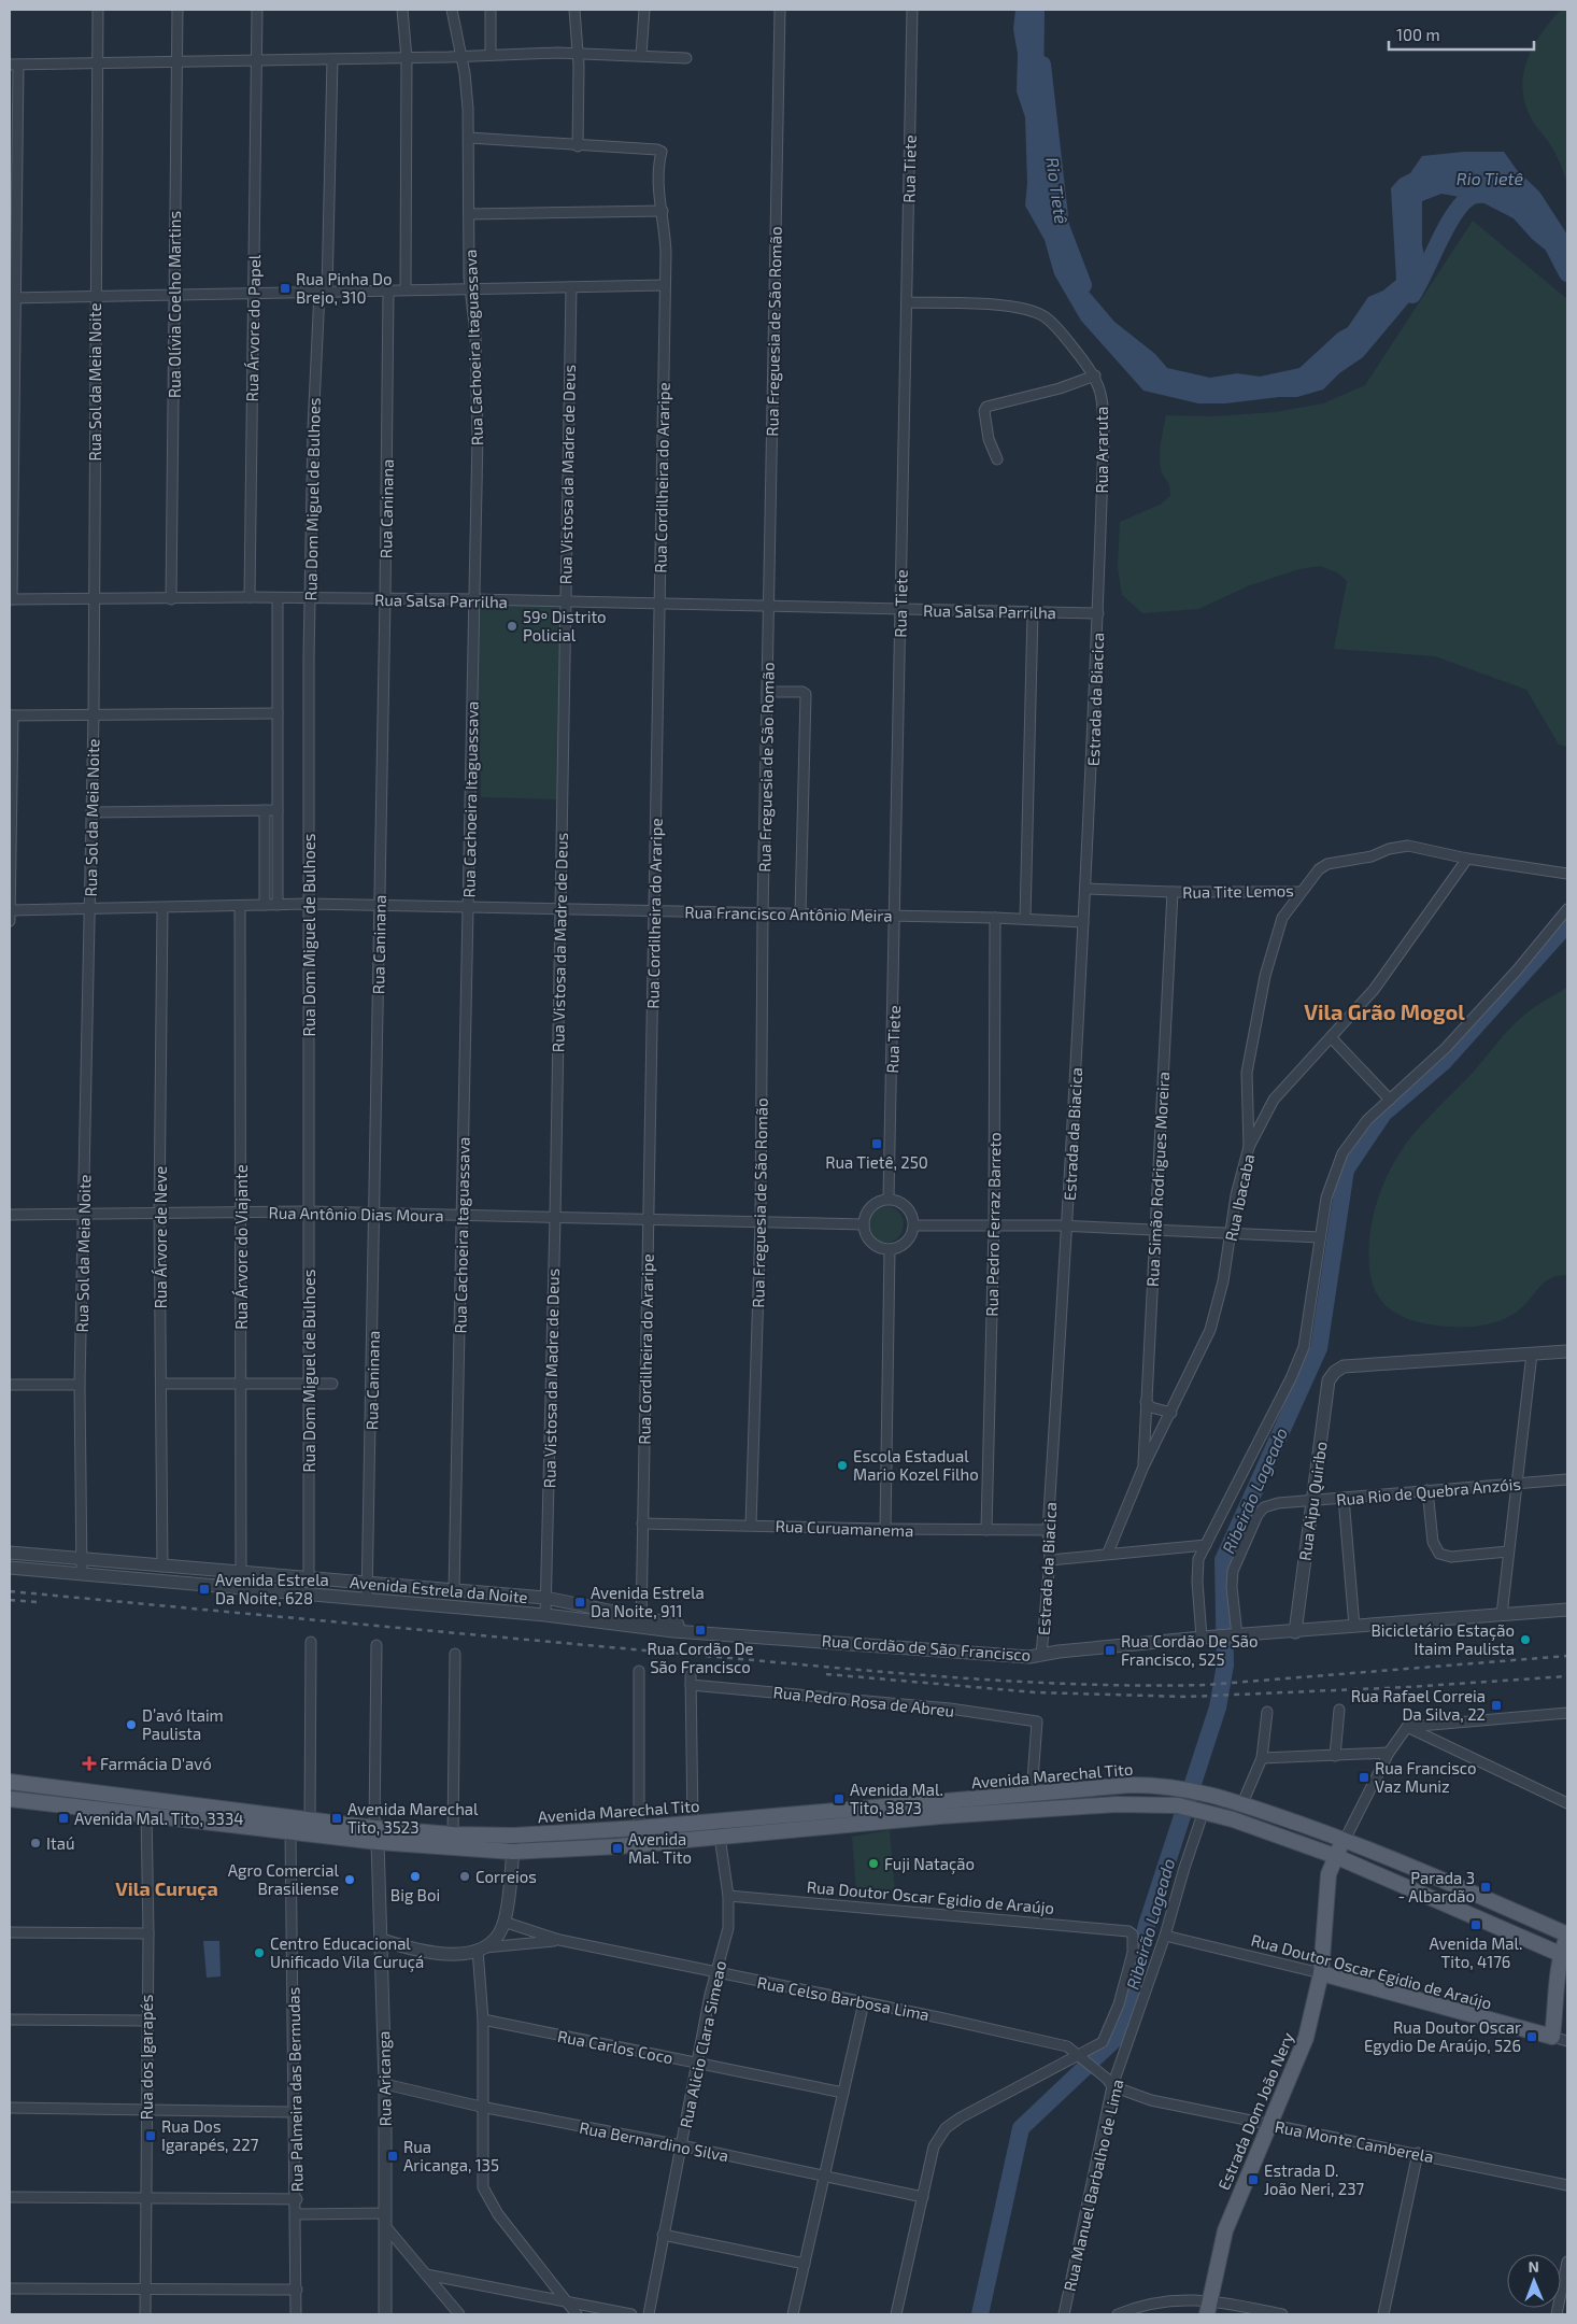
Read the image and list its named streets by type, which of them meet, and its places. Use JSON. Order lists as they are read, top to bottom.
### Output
{
  "streets": {
    "main road": ["Avenida Marechal Tito", "Rua Doutor Oscar Egidio de Araújo", "Estrada Dom João Nery"],
    "street": [
      "Rua Tiete",
      "Rua Olívia Coelho Martins",
      "Rua Árvore do Papel",
      "Rua Freguesia de São Romão",
      "Rua Cachoeira Itaguassava",
      "Rua Sol da Meia Noite",
      "Rua Araruta",
      "Rua Vistosa da Madre de Deus",
      "Rua Cordilheira do Araripe",
      "Rua Dom Miguel de Bulhoes",
      "Rua Caninana",
      "Rua Salsa Parrilha",
      "Estrada da Biacica",
      "Rua Tite Lemos",
      "Rua Francisco Antônio Meira",
      "Rua Simão Rodrigues Moreira",
      "Rua Ibacaba",
      "Rua Antônio Dias Moura",
      "Rua Pedro Ferraz Barreto",
      "Rua Árvore de Neve",
      "Rua Árvore do Viajante",
      "Rua Rio de Quebra Anzóis",
      "Rua Aipu Quiribo",
      "Rua Curuamanema",
      "Avenida Estrela da Noite",
      "Rua Cordão de São Francisco",
      "Rua Pedro Rosa de Abreu",
      "Rua Celso Barbosa Lima",
      "Rua Alicio Clara Simeao",
      "Rua Carlos Coco",
      "Rua dos Igarapés",
      "Rua Aricanga",
      "Rua Palmeira das Bermudas",
      "Rua Bernardino Silva",
      "Rua Monte Camberela",
      "Rua Manuel Barbalho de Lima"
    ]
  },
  "crossings": [
    ["Rua Tiete", "Rua Araruta"],
    ["Rua Tiete", "Rua Salsa Parrilha"],
    ["Rua Tiete", "Rua Francisco Antônio Meira"],
    ["Rua Tiete", "Rua Antônio Dias Moura"],
    ["Rua Olívia Coelho Martins", "Rua Salsa Parrilha"],
    ["Rua Árvore do Papel", "Rua Salsa Parrilha"],
    ["Rua Freguesia de São Romão", "Rua Salsa Parrilha"],
    ["Rua Freguesia de São Romão", "Rua Francisco Antônio Meira"],
    ["Rua Freguesia de São Romão", "Rua Antônio Dias Moura"],
    ["Rua Freguesia de São Romão", "Rua Curuamanema"],
    ["Rua Cachoeira Itaguassava", "Rua Salsa Parrilha"],
    ["Rua Cachoeira Itaguassava", "Rua Francisco Antônio Meira"],
    ["Rua Cachoeira Itaguassava", "Rua Antônio Dias Moura"],
    ["Rua Cachoeira Itaguassava", "Avenida Estrela da Noite"],
    ["Rua Sol da Meia Noite", "Rua Salsa Parrilha"],
    ["Rua Sol da Meia Noite", "Rua Francisco Antônio Meira"],
    ["Rua Sol da Meia Noite", "Rua Antônio Dias Moura"],
    ["Rua Sol da Meia Noite", "Avenida Estrela da Noite"],
    ["Rua Araruta", "Rua Salsa Parrilha"],
    ["Rua Araruta", "Estrada da Biacica"],
    ["Rua Vistosa da Madre de Deus", "Rua Salsa Parrilha"],
    ["Rua Vistosa da Madre de Deus", "Rua Francisco Antônio Meira"],
    ["Rua Vistosa da Madre de Deus", "Rua Antônio Dias Moura"],
    ["Rua Vistosa da Madre de Deus", "Avenida Estrela da Noite"],
    ["Rua Cordilheira do Araripe", "Rua Salsa Parrilha"],
    ["Rua Cordilheira do Araripe", "Rua Francisco Antônio Meira"],
    ["Rua Cordilheira do Araripe", "Rua Antônio Dias Moura"],
    ["Rua Cordilheira do Araripe", "Rua Curuamanema"],
    ["Rua Cordilheira do Araripe", "Avenida Estrela da Noite"],
    ["Rua Cordilheira do Araripe", "Rua Cordão de São Francisco"],
    ["Rua Dom Miguel de Bulhoes", "Rua Salsa Parrilha"],
    ["Rua Dom Miguel de Bulhoes", "Rua Francisco Antônio Meira"],
    ["Rua Dom Miguel de Bulhoes", "Rua Antônio Dias Moura"],
    ["Rua Dom Miguel de Bulhoes", "Avenida Estrela da Noite"],
    ["Rua Caninana", "Rua Salsa Parrilha"],
    ["Rua Caninana", "Rua Francisco Antônio Meira"],
    ["Rua Caninana", "Rua Antônio Dias Moura"],
    ["Rua Caninana", "Avenida Estrela da Noite"],
    ["Rua Salsa Parrilha", "Estrada da Biacica"],
    ["Estrada da Biacica", "Rua Tite Lemos"],
    ["Estrada da Biacica", "Rua Francisco Antônio Meira"],
    ["Estrada da Biacica", "Rua Curuamanema"],
    ["Estrada da Biacica", "Rua Cordão de São Francisco"],
    ["Rua Tite Lemos", "Rua Simão Rodrigues Moreira"],
    ["Rua Tite Lemos", "Rua Ibacaba"],
    ["Rua Francisco Antônio Meira", "Rua Pedro Ferraz Barreto"],
    ["Rua Francisco Antônio Meira", "Rua Árvore de Neve"],
    ["Rua Francisco Antônio Meira", "Rua Árvore do Viajante"],
    ["Rua Simão Rodrigues Moreira", "Rua Ibacaba"],
    ["Rua Antônio Dias Moura", "Rua Árvore de Neve"],
    ["Rua Antônio Dias Moura", "Rua Árvore do Viajante"],
    ["Rua Pedro Ferraz Barreto", "Rua Curuamanema"],
    ["Rua Árvore de Neve", "Avenida Estrela da Noite"],
    ["Rua Árvore do Viajante", "Avenida Estrela da Noite"],
    ["Rua Rio de Quebra Anzóis", "Rua Aipu Quiribo"],
    ["Rua Rio de Quebra Anzóis", "Rua Cordão de São Francisco"],
    ["Rua Aipu Quiribo", "Rua Cordão de São Francisco"],
    ["Avenida Estrela da Noite", "Rua Cordão de São Francisco"],
    ["Rua Pedro Rosa de Abreu", "Avenida Marechal Tito"],
    ["Avenida Marechal Tito", "Rua Alicio Clara Simeao"],
    ["Avenida Marechal Tito", "Rua dos Igarapés"],
    ["Avenida Marechal Tito", "Rua Aricanga"],
    ["Avenida Marechal Tito", "Rua Palmeira das Bermudas"],
    ["Avenida Marechal Tito", "Estrada Dom João Nery"],
    ["Avenida Marechal Tito", "Rua Manuel Barbalho de Lima"],
    ["Rua Doutor Oscar Egidio de Araújo", "Rua Celso Barbosa Lima"],
    ["Rua Doutor Oscar Egidio de Araújo", "Rua Alicio Clara Simeao"],
    ["Rua Doutor Oscar Egidio de Araújo", "Estrada Dom João Nery"],
    ["Rua Doutor Oscar Egidio de Araújo", "Rua Manuel Barbalho de Lima"],
    ["Rua Celso Barbosa Lima", "Rua Alicio Clara Simeao"],
    ["Rua Celso Barbosa Lima", "Rua Monte Camberela"],
    ["Rua Celso Barbosa Lima", "Rua Manuel Barbalho de Lima"],
    ["Rua Alicio Clara Simeao", "Rua Carlos Coco"],
    ["Rua Alicio Clara Simeao", "Rua Bernardino Silva"],
    ["Rua Aricanga", "Rua Bernardino Silva"],
    ["Estrada Dom João Nery", "Rua Monte Camberela"],
    ["Rua Monte Camberela", "Rua Manuel Barbalho de Lima"]
  ],
  "districts": ["Vila Grão Mogol", "Vila Curuça"],
  "water": ["Rio Tietê", "Ribeirão Lageado"],
  "places": {
    "transit": [
      "Rua Pinha Do Brejo, 310",
      "Rua Tietê, 250",
      "Avenida Estrela Da Noite, 628",
      "Avenida Estrela Da Noite, 911",
      "Rua Cordão De São Francisco",
      "Rua Cordão De São Francisco, 525",
      "Rua Rafael Correia Da Silva, 22",
      "Rua Francisco Vaz Muniz",
      "Avenida Mal. Tito, 3873",
      "Avenida Mal. Tito, 3334",
      "Avenida Marechal Tito, 3523",
      "Avenida Mal. Tito",
      "Parada 3 - Albardão",
      "Avenida Mal. Tito, 4176",
      "Rua Doutor Oscar Egydio De Araújo, 526",
      "Rua Dos Igarapés, 227",
      "Rua Aricanga, 135",
      "Estrada D. João Neri, 237"
    ],
    "other": [
      "59º Distrito Policial",
      "Escola Estadual Mario Kozel Filho",
      "Bicicletário Estação Itaim Paulista",
      "D’avó Itaim Paulista",
      "Itaú",
      "Fuji Natação",
      "Big Boi",
      "Correios",
      "Agro Comercial Brasiliense",
      "Centro Educacional Unificado Vila Curuçá"
    ],
    "health": ["Farmácia D'avó"]
  },
  "scale_bar": "100 m",
  "north": "top"
}
